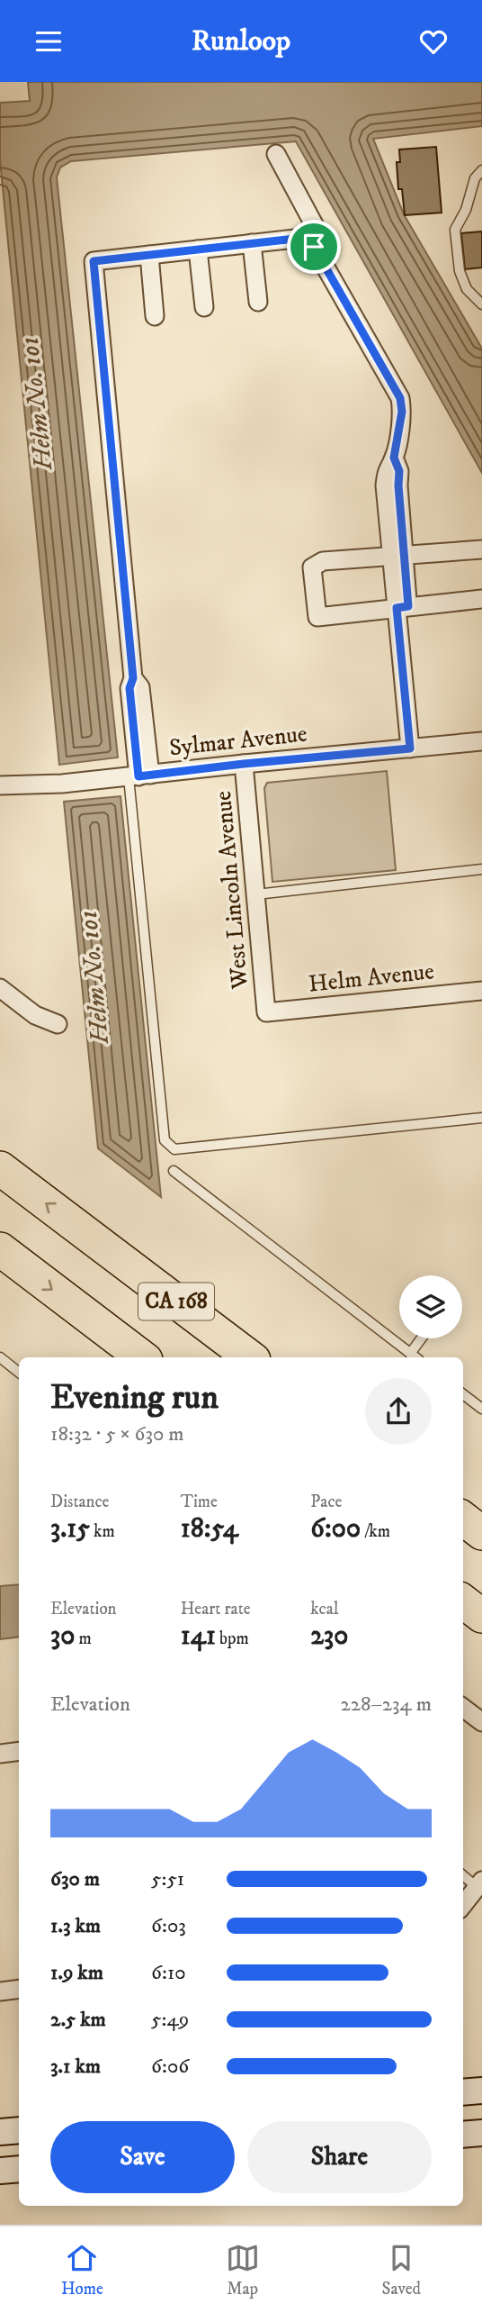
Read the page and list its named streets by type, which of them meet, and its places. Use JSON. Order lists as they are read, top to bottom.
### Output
{
  "streets": {
    "highway": ["CA 168"],
    "street": ["Sylmar Avenue", "West Lincoln Avenue", "Helm Avenue"]
  },
  "crossings": [
    ["Sylmar Avenue", "West Lincoln Avenue"],
    ["West Lincoln Avenue", "Helm Avenue"]
  ],
  "water": ["Helm No. 101"],
  "page": {
    "header": "Runloop",
    "heading": ["Evening run", "18:32 · 5 × 630 m"],
    "stats": [
      ["Distance", "3.15 km"],
      ["Time", "18:54"],
      ["Pace", "6:00 /km"],
      ["Elevation", "30 m"],
      ["Heart rate", "141 bpm"],
      ["kcal", "230"]
    ],
    "chart": ["Elevation", "228–234 m"],
    "list": [
      {
        "name": "630 m",
        "note": "5:51"
      },
      {
        "name": "1.3 km",
        "note": "6:03"
      },
      {
        "name": "1.9 km",
        "note": "6:10"
      },
      {
        "name": "2.5 km",
        "note": "5:49"
      },
      {
        "name": "3.1 km",
        "note": "6:06"
      }
    ],
    "buttons": ["Save", "Share"],
    "tabs": ["Home", "Map", "Saved"]
  }
}
